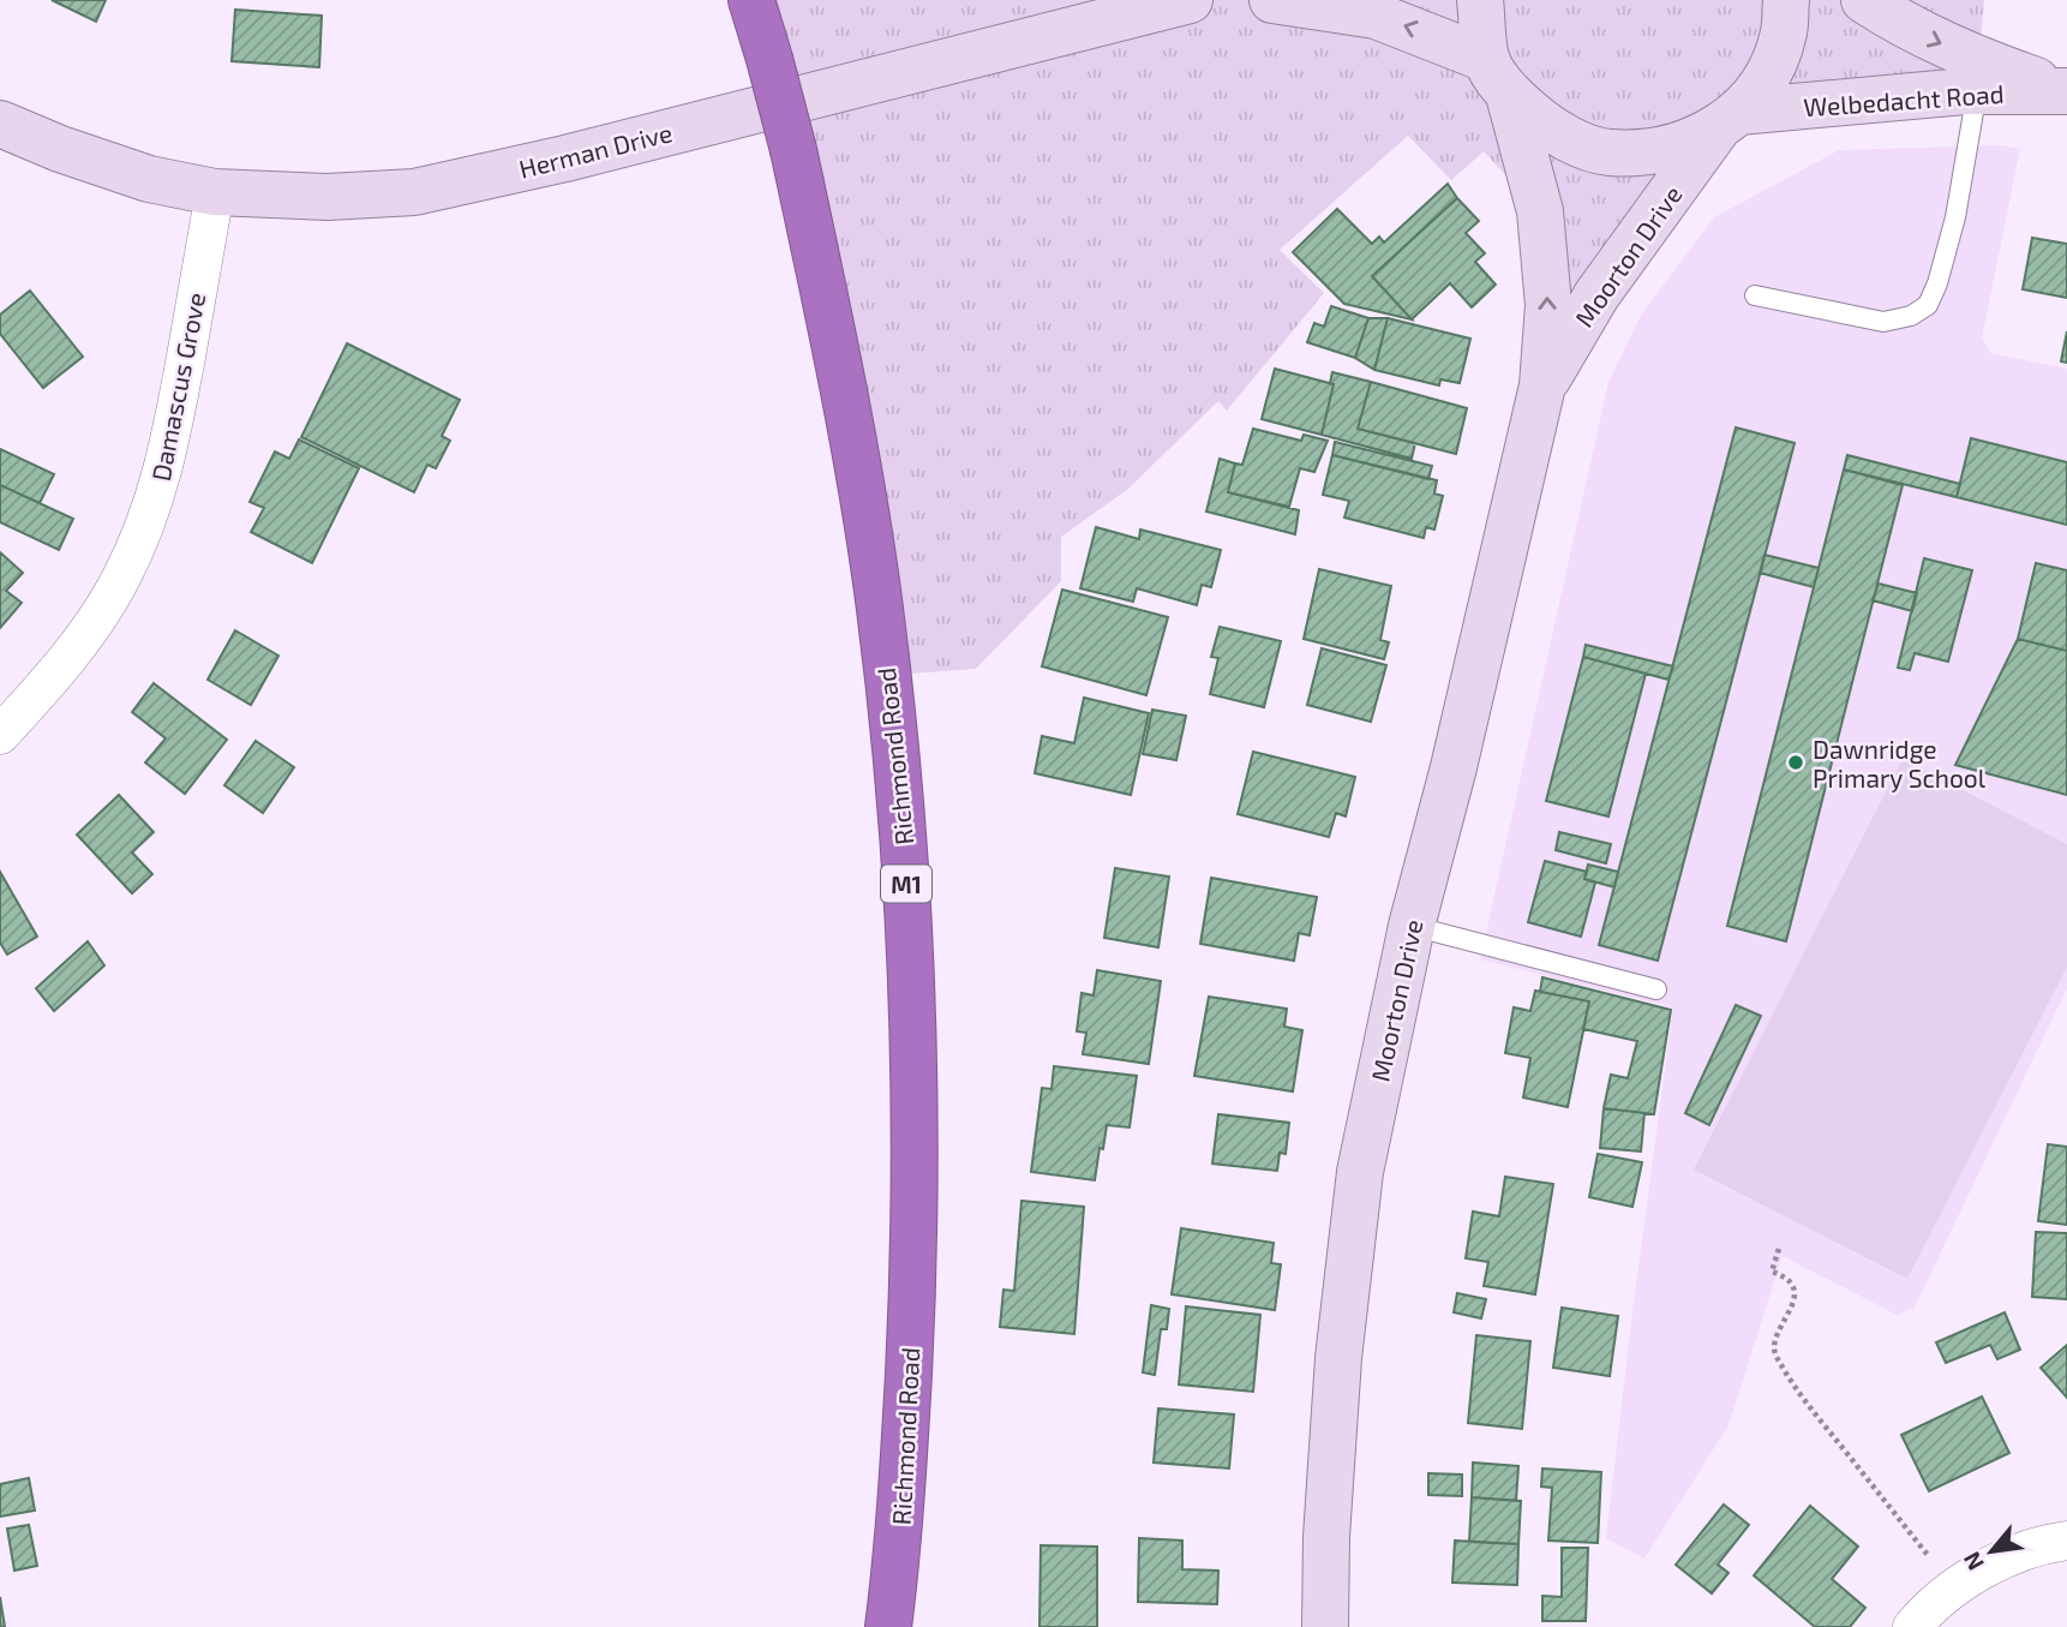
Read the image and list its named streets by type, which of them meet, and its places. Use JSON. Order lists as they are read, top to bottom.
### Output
{
  "streets": {
    "highway": ["Richmond Road", "M1"],
    "street": [
      "Welbedacht Road",
      "Herman Drive",
      "Moorton Drive",
      "Damascus Grove"
    ]
  },
  "crossings": [
    ["Welbedacht Road", "Moorton Drive"],
    ["Herman Drive", "Damascus Grove"]
  ],
  "places": ["Dawnridge Primary School"],
  "north": "bottom left"
}
